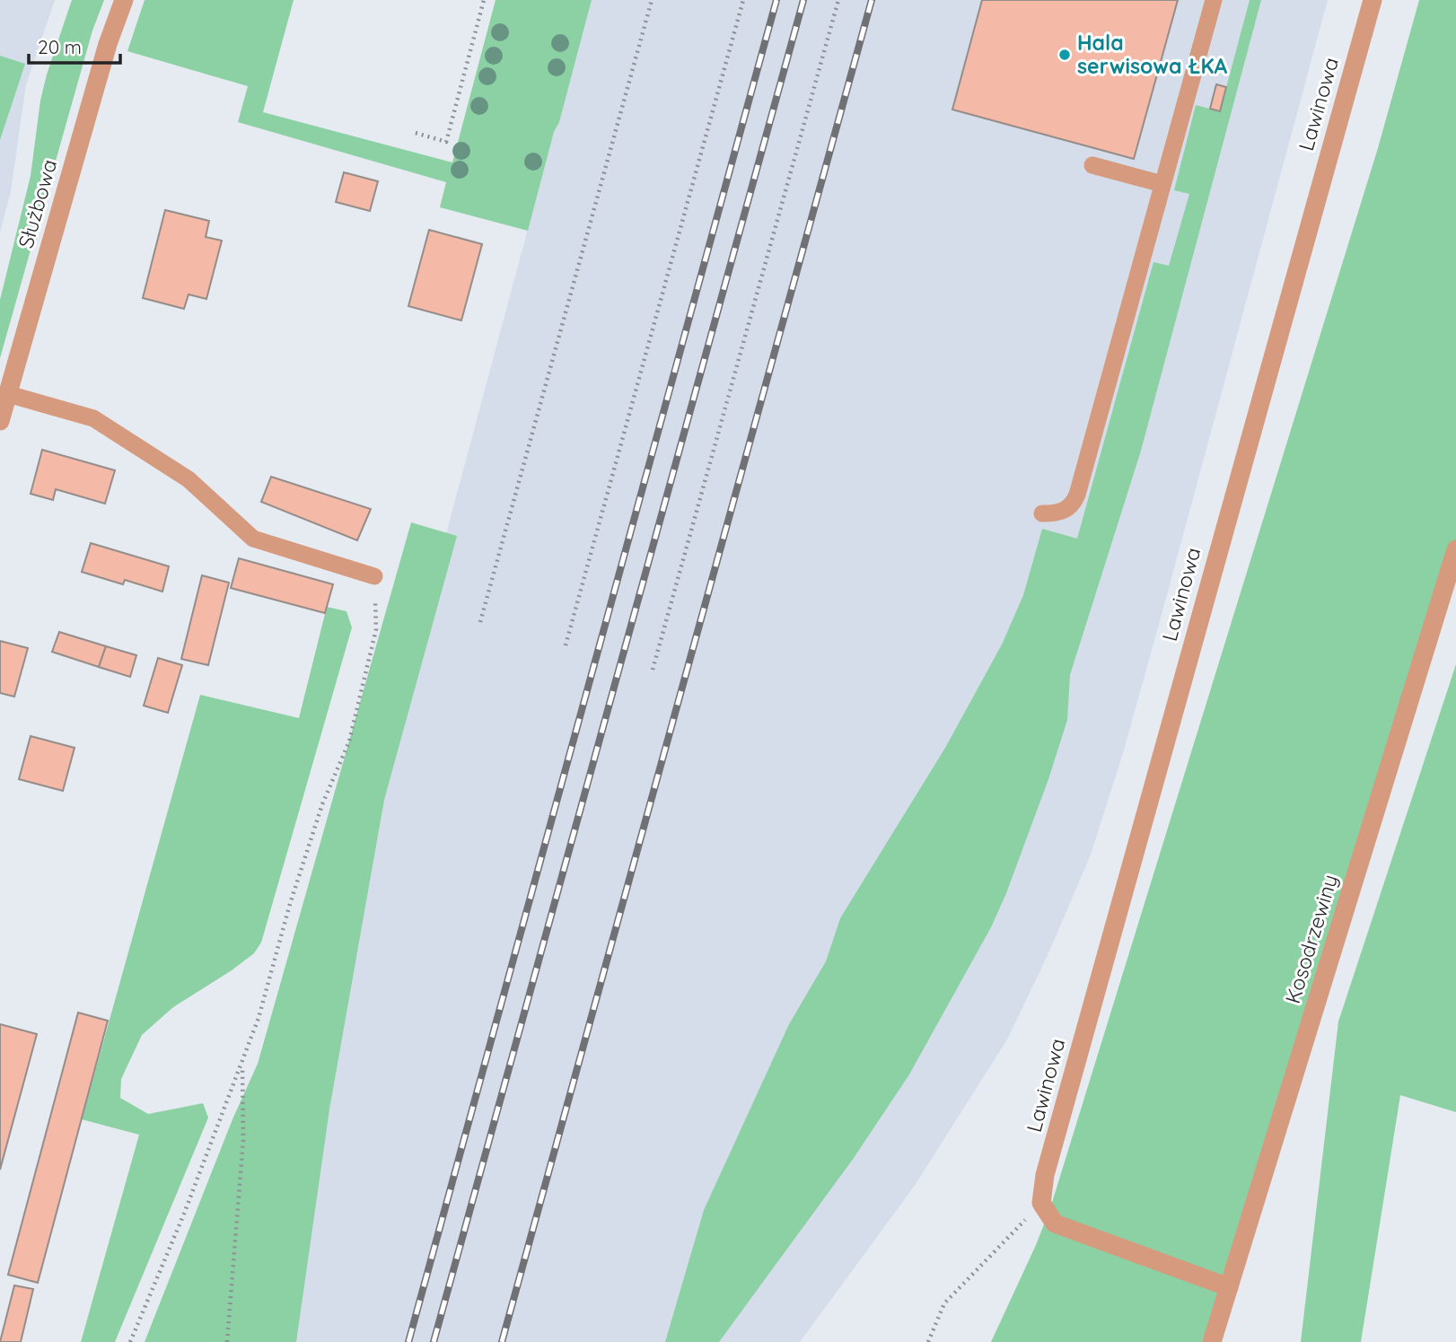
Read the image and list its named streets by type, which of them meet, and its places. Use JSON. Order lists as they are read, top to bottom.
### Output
{
  "streets": {
    "street": ["Lawinowa", "Służbowa", "Kosodrzewiny"]
  },
  "places": ["Hala serwisowa ŁKA"],
  "scale_bar": "20 m"
}
